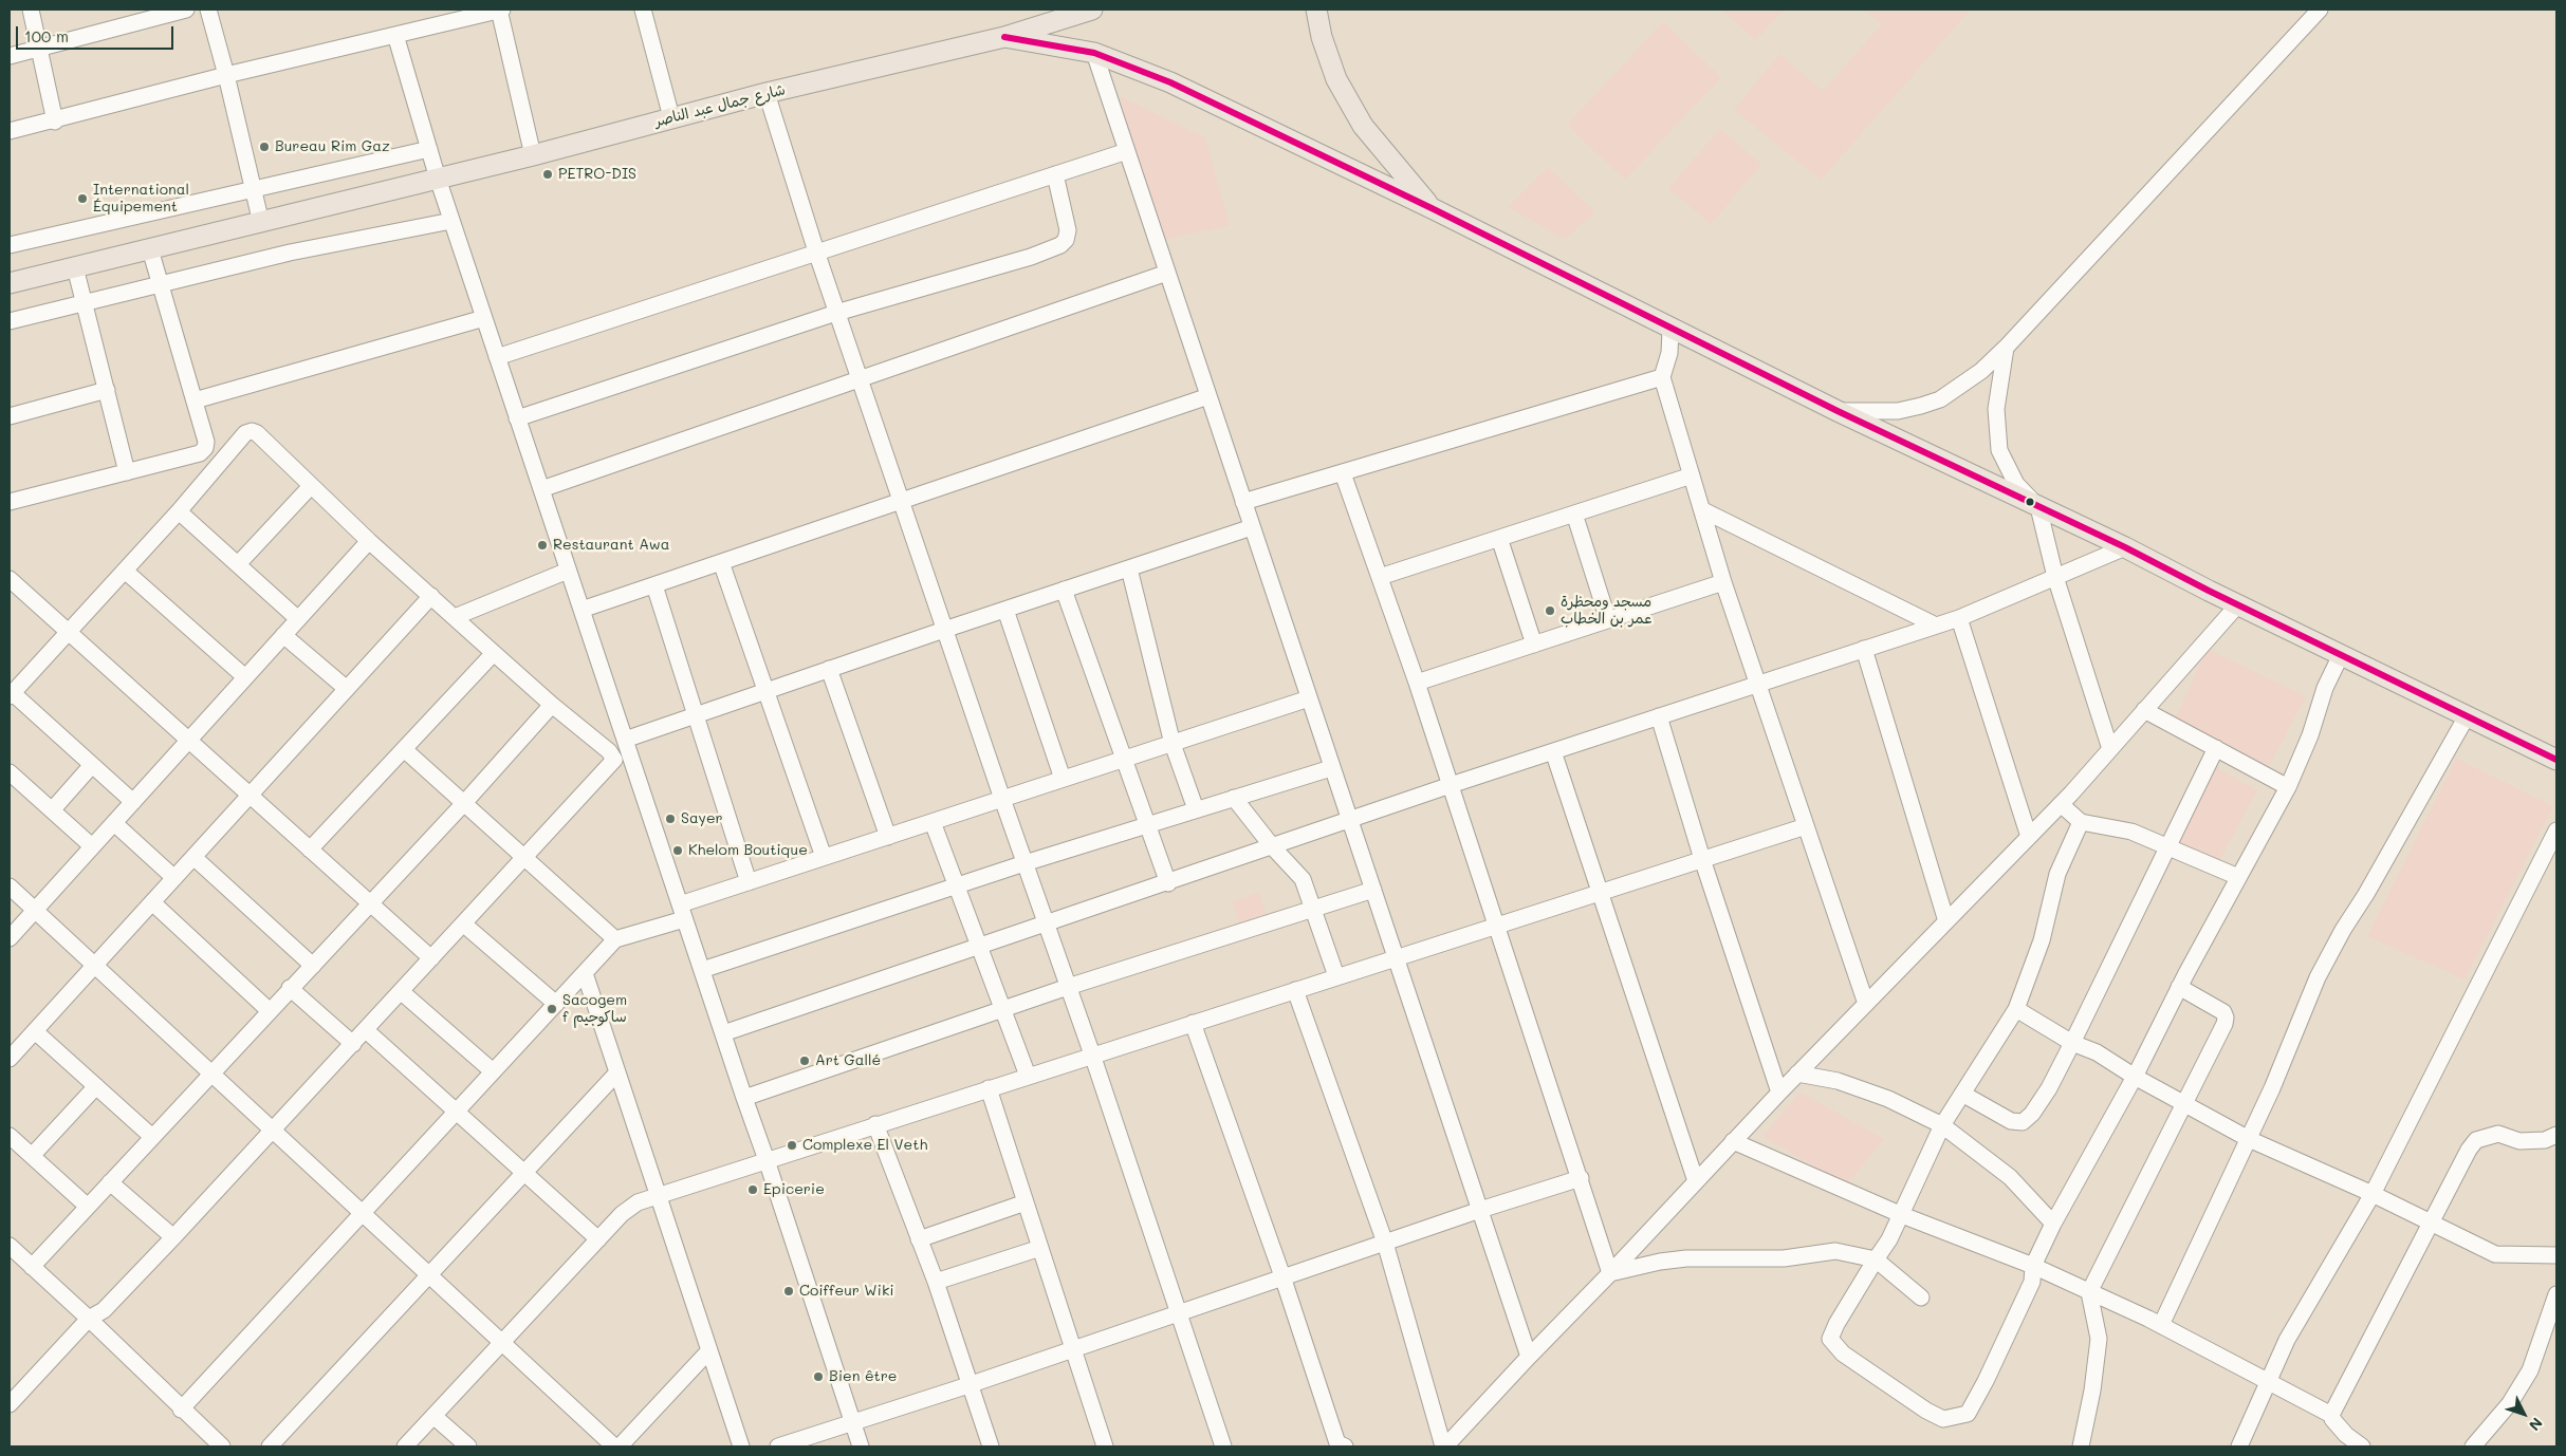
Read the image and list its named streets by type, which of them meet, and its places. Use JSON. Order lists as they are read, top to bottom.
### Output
{
  "streets": {
    "main road": ["شارع جمال عبد الناصر"]
  },
  "places": [
    "Bureau Rim Gaz",
    "PETRO-DIS",
    "International Équipement",
    "Restaurant Awa",
    "مسجد ومحظرة عمر بن الخطاب",
    "Sayer",
    "Khelom Boutique",
    "Sacogem f ساكوجيم",
    "Art Gallé",
    "Complexe El Veth",
    "Epicerie",
    "Coiffeur Wiki",
    "Bien être"
  ],
  "scale_bar": "100 m",
  "north": "bottom right"
}
